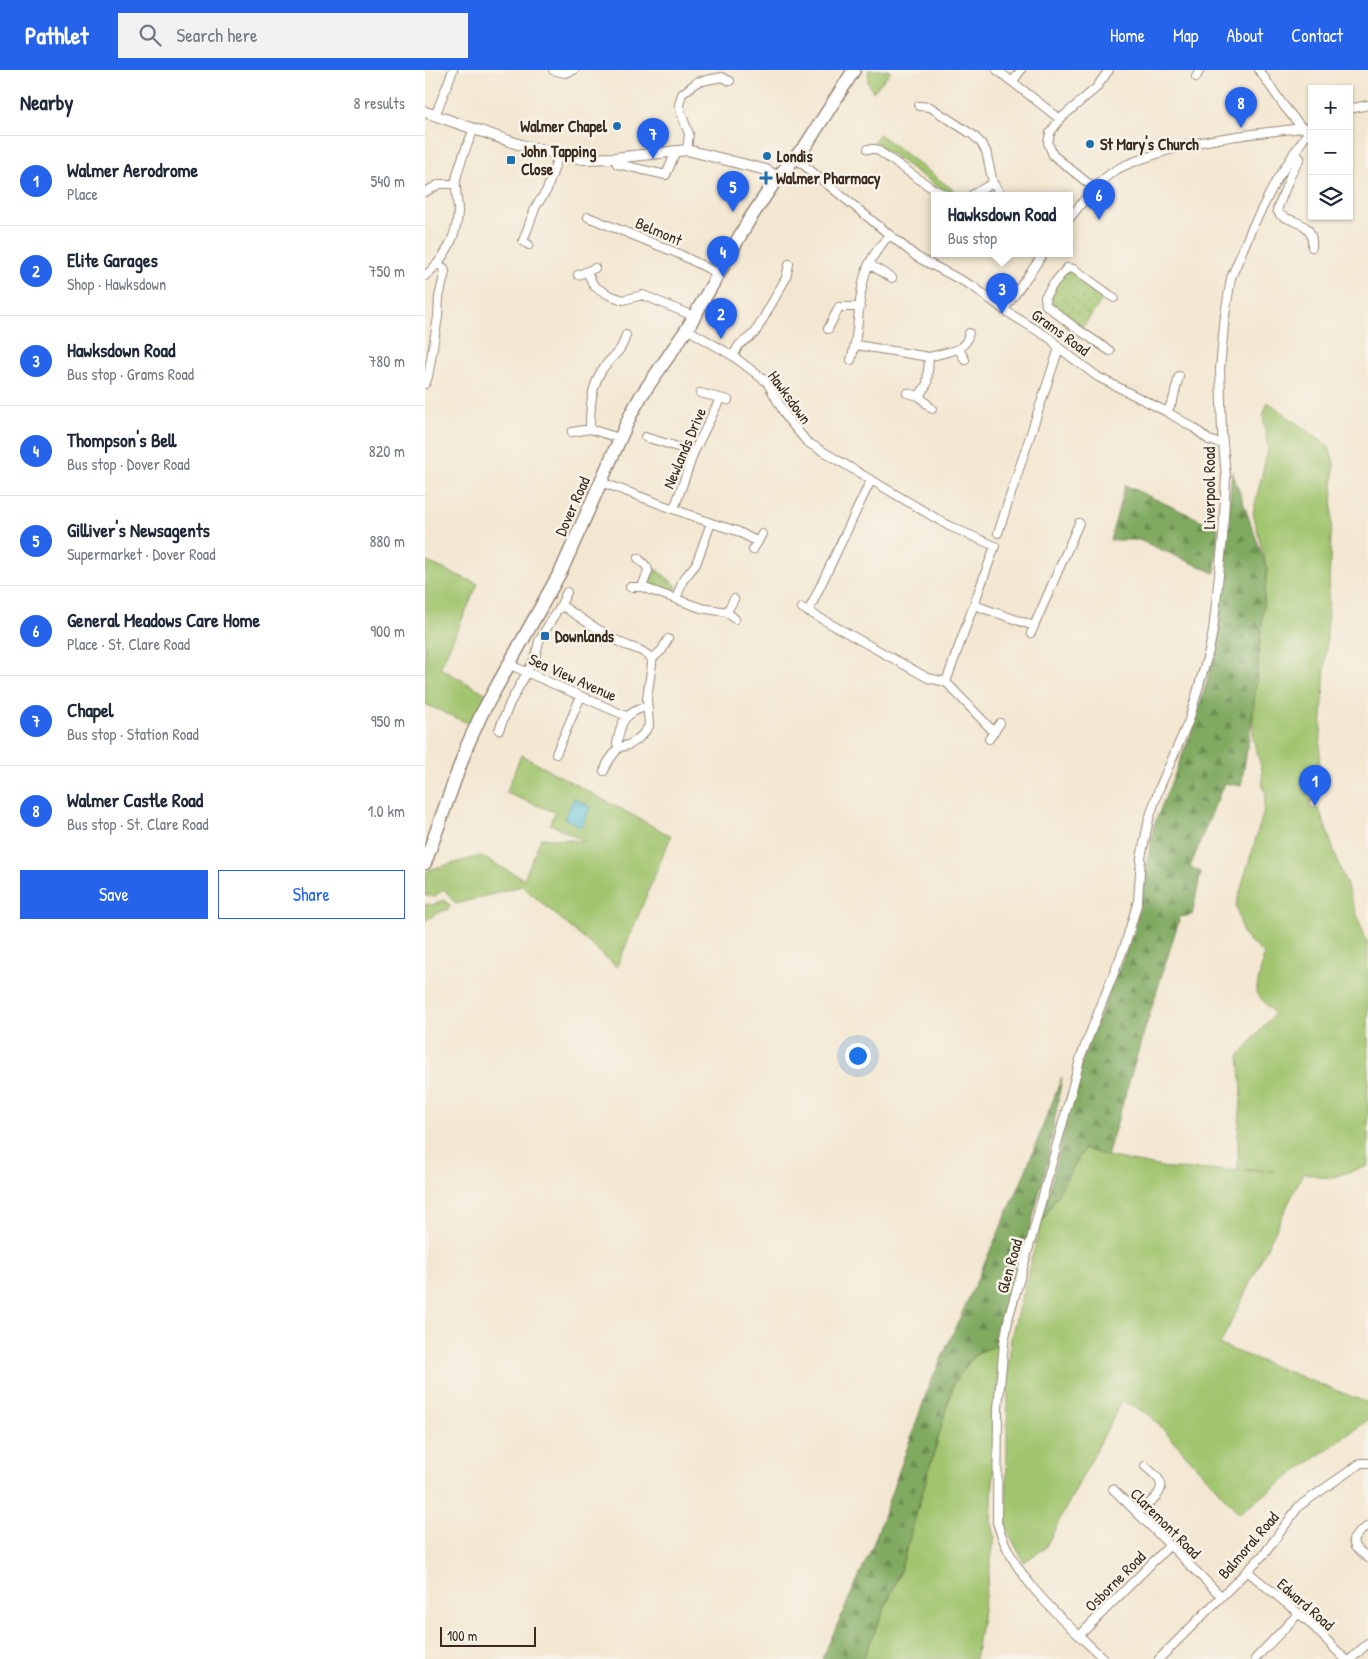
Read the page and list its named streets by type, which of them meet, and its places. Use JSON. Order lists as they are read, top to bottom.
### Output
{
  "streets": {
    "main road": ["Dover Road"],
    "street": [
      "Belmont",
      "Grams Road",
      "Hawksdown",
      "Newlands Drive",
      "Liverpool Road",
      "Sea View Avenue",
      "Glen Road",
      "Claremont Road",
      "Balmoral Road",
      "Osborne Road",
      "Edward Road"
    ]
  },
  "crossings": [
    ["Belmont", "Dover Road"],
    ["Grams Road", "Liverpool Road"],
    ["Grams Road", "Dover Road"],
    ["Hawksdown", "Dover Road"],
    ["Liverpool Road", "Glen Road"],
    ["Dover Road", "Sea View Avenue"],
    ["Glen Road", "Osborne Road"],
    ["Claremont Road", "Balmoral Road"],
    ["Claremont Road", "Osborne Road"],
    ["Balmoral Road", "Edward Road"]
  ],
  "places": {
    "other": ["Walmer Chapel", "St Mary's Church", "Londis"],
    "transit": ["John Tapping Close", "Downlands"],
    "health": ["Walmer Pharmacy"]
  },
  "scale_bar": "100 m",
  "page": {
    "header": "Pathlet",
    "search": "Search here",
    "nav": [
      "Home",
      "Map",
      "About",
      "Contact"
    ],
    "heading": ["Nearby", "8 results"],
    "map_buttons": ["+", "−"],
    "pins": [
      "8",
      "7",
      "5",
      "6",
      "4",
      "3",
      "2",
      "1"
    ],
    "list": [
      {
        "mark": "1",
        "name": "Walmer Aerodrome",
        "note": "Place",
        "value": "540 m"
      },
      {
        "mark": "2",
        "name": "Elite Garages",
        "note": "Shop · Hawksdown",
        "value": "750 m"
      },
      {
        "mark": "3",
        "name": "Hawksdown Road",
        "note": "Bus stop · Grams Road",
        "value": "780 m"
      },
      {
        "mark": "4",
        "name": "Thompson's Bell",
        "note": "Bus stop · Dover Road",
        "value": "820 m"
      },
      {
        "mark": "5",
        "name": "Gilliver's Newsagents",
        "note": "Supermarket · Dover Road",
        "value": "880 m"
      },
      {
        "mark": "6",
        "name": "General Meadows Care Home",
        "note": "Place · St. Clare Road",
        "value": "900 m"
      },
      {
        "mark": "7",
        "name": "Chapel",
        "note": "Bus stop · Station Road",
        "value": "950 m"
      },
      {
        "mark": "8",
        "name": "Walmer Castle Road",
        "note": "Bus stop · St. Clare Road",
        "value": "1.0 km"
      }
    ],
    "popup": ["Hawksdown Road", "Bus stop"],
    "buttons": ["Save", "Share"],
    "scale": "100 m"
  }
}
